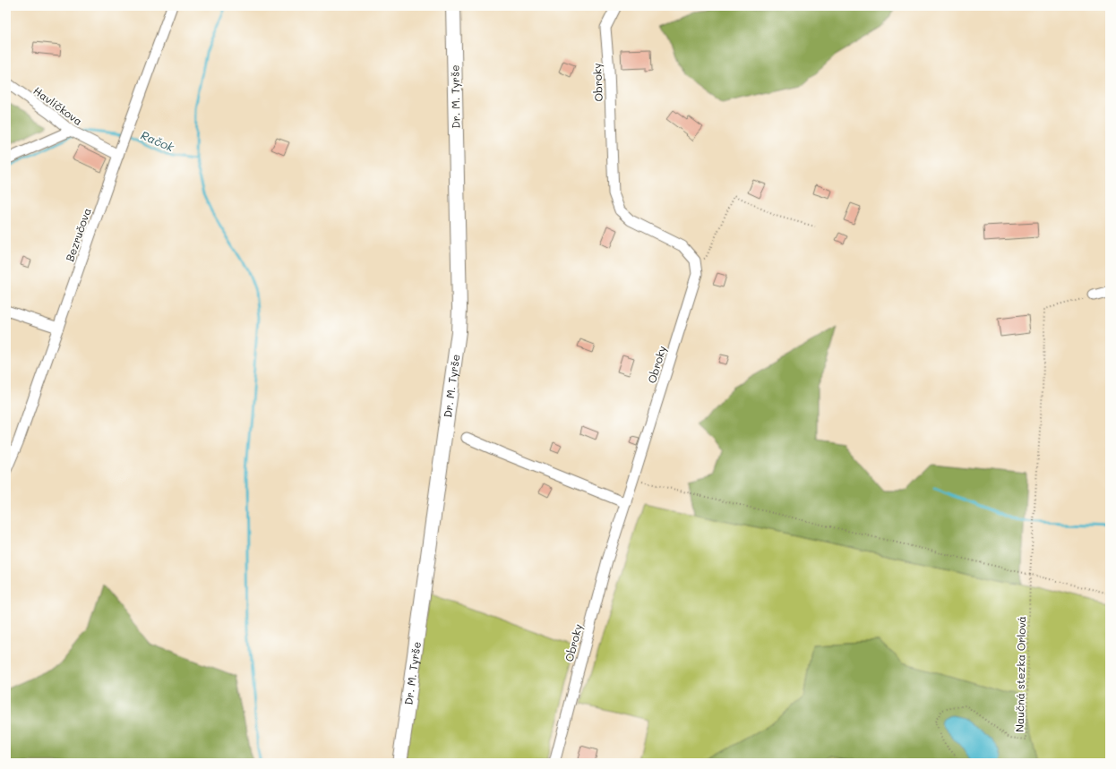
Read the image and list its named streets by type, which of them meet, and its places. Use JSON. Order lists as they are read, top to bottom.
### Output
{
  "streets": {
    "street": [
      "Obroky",
      "Dr. M. Tyrše",
      "Havlíčkova",
      "Bezručova"
    ],
    "path": ["Naučná stezka Orlová"]
  },
  "crossings": [
    ["Havlíčkova", "Bezručova"]
  ],
  "water": ["Račok"]
}
